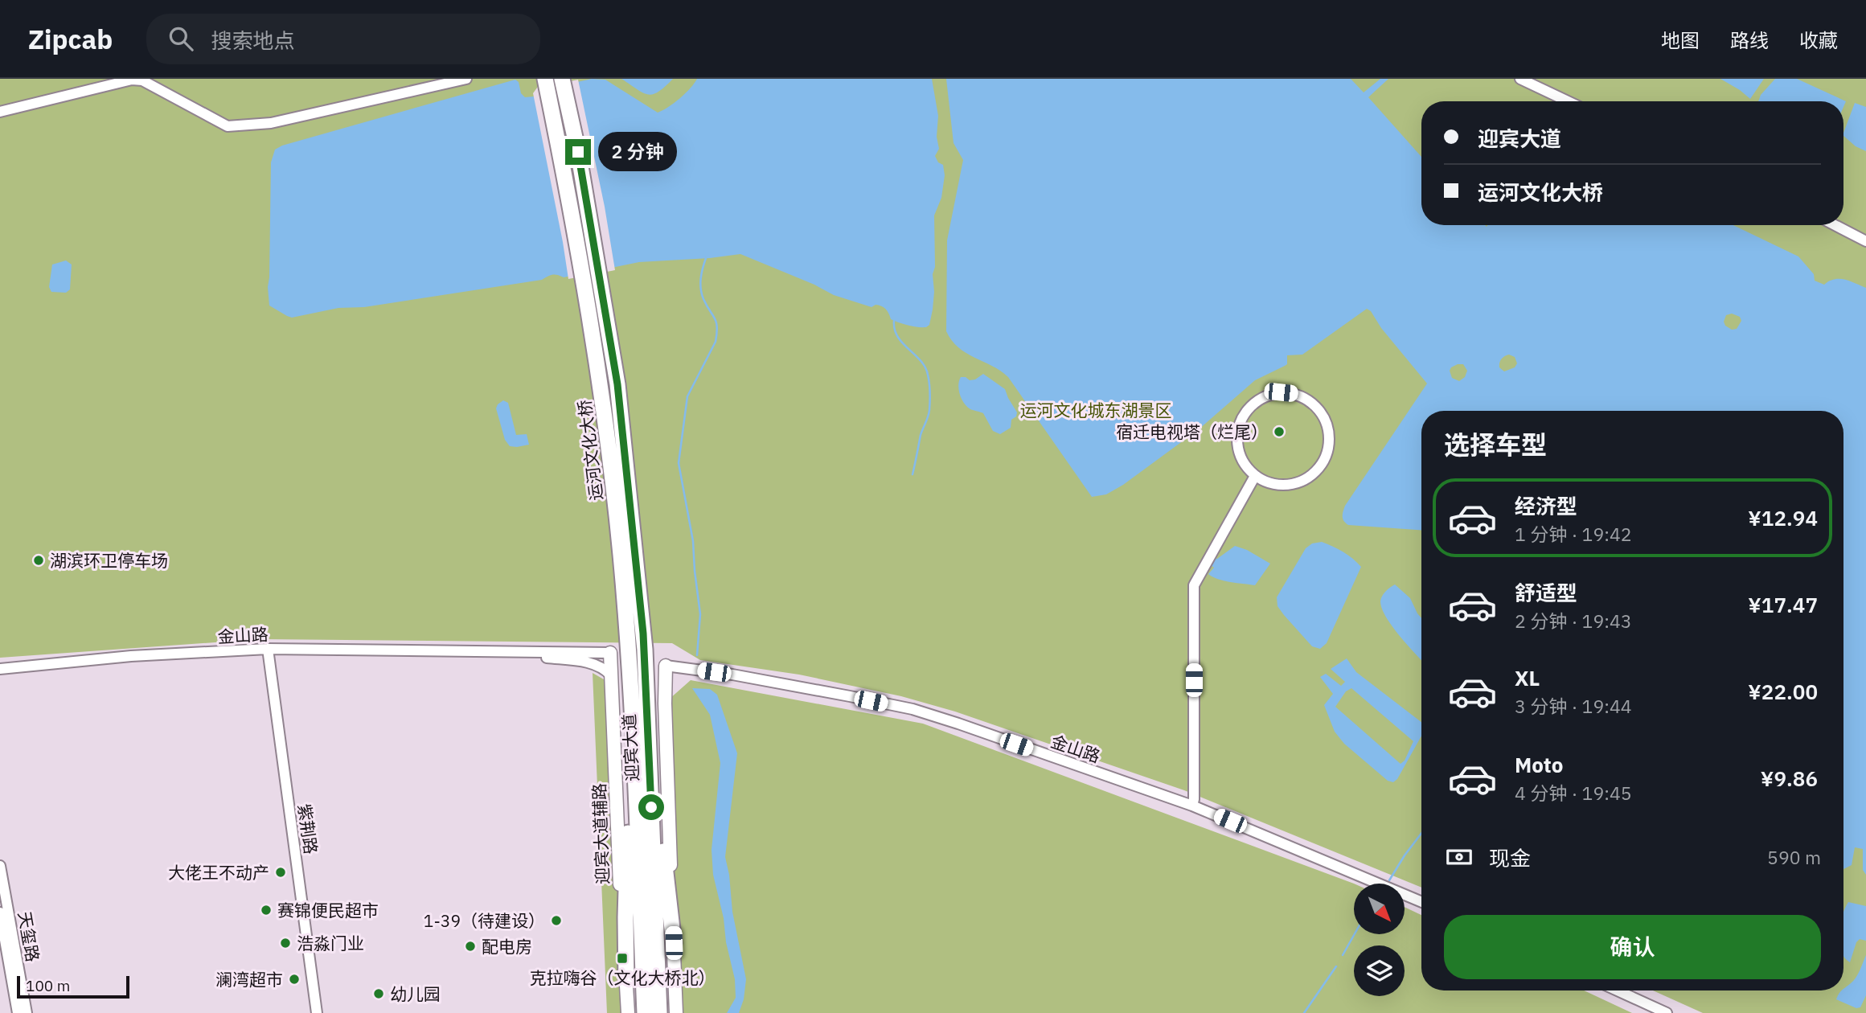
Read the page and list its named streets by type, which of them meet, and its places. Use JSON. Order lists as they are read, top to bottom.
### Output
{
  "streets": {
    "highway": ["运河文化大桥", "迎宾大道"],
    "main road": ["迎宾大道辅路"],
    "street": ["金山路", "紫荆路", "天玺路"]
  },
  "crossings": [
    ["运河文化大桥", "迎宾大道"],
    ["金山路", "紫荆路"],
    ["金山路", "迎宾大道辅路"]
  ],
  "parks": ["运河文化城东湖景区"],
  "places": {
    "other": [
      "宿迁电视塔（烂尾）",
      "湖滨环卫停车场",
      "大佬王不动产",
      "赛锦便民超市",
      "1-39（待建设）",
      "浩淼门业",
      "配电房",
      "澜湾超市",
      "幼儿园"
    ],
    "transit": ["克拉嗨谷（文化大桥北）"]
  },
  "scale_bar": "100 m",
  "north": "bottom right",
  "page": {
    "header": "Zipcab",
    "search": "搜索地点",
    "nav": ["地图", "路线", "收藏"],
    "banner": ["迎宾大道", "运河文化大桥"],
    "bubble": "2 分钟",
    "heading": "选择车型",
    "list": [
      {
        "name": "经济型",
        "note": "1 分钟 · 19:42",
        "value": "¥12.94"
      },
      {
        "name": "舒适型",
        "note": "2 分钟 · 19:43",
        "value": "¥17.47"
      },
      {
        "name": "XL",
        "note": "3 分钟 · 19:44",
        "value": "¥22.00"
      },
      {
        "name": "Moto",
        "note": "4 分钟 · 19:45",
        "value": "¥9.86"
      }
    ],
    "pay": ["现金", "590 m"],
    "buttons": "确认",
    "scale": "100 m"
  }
}
